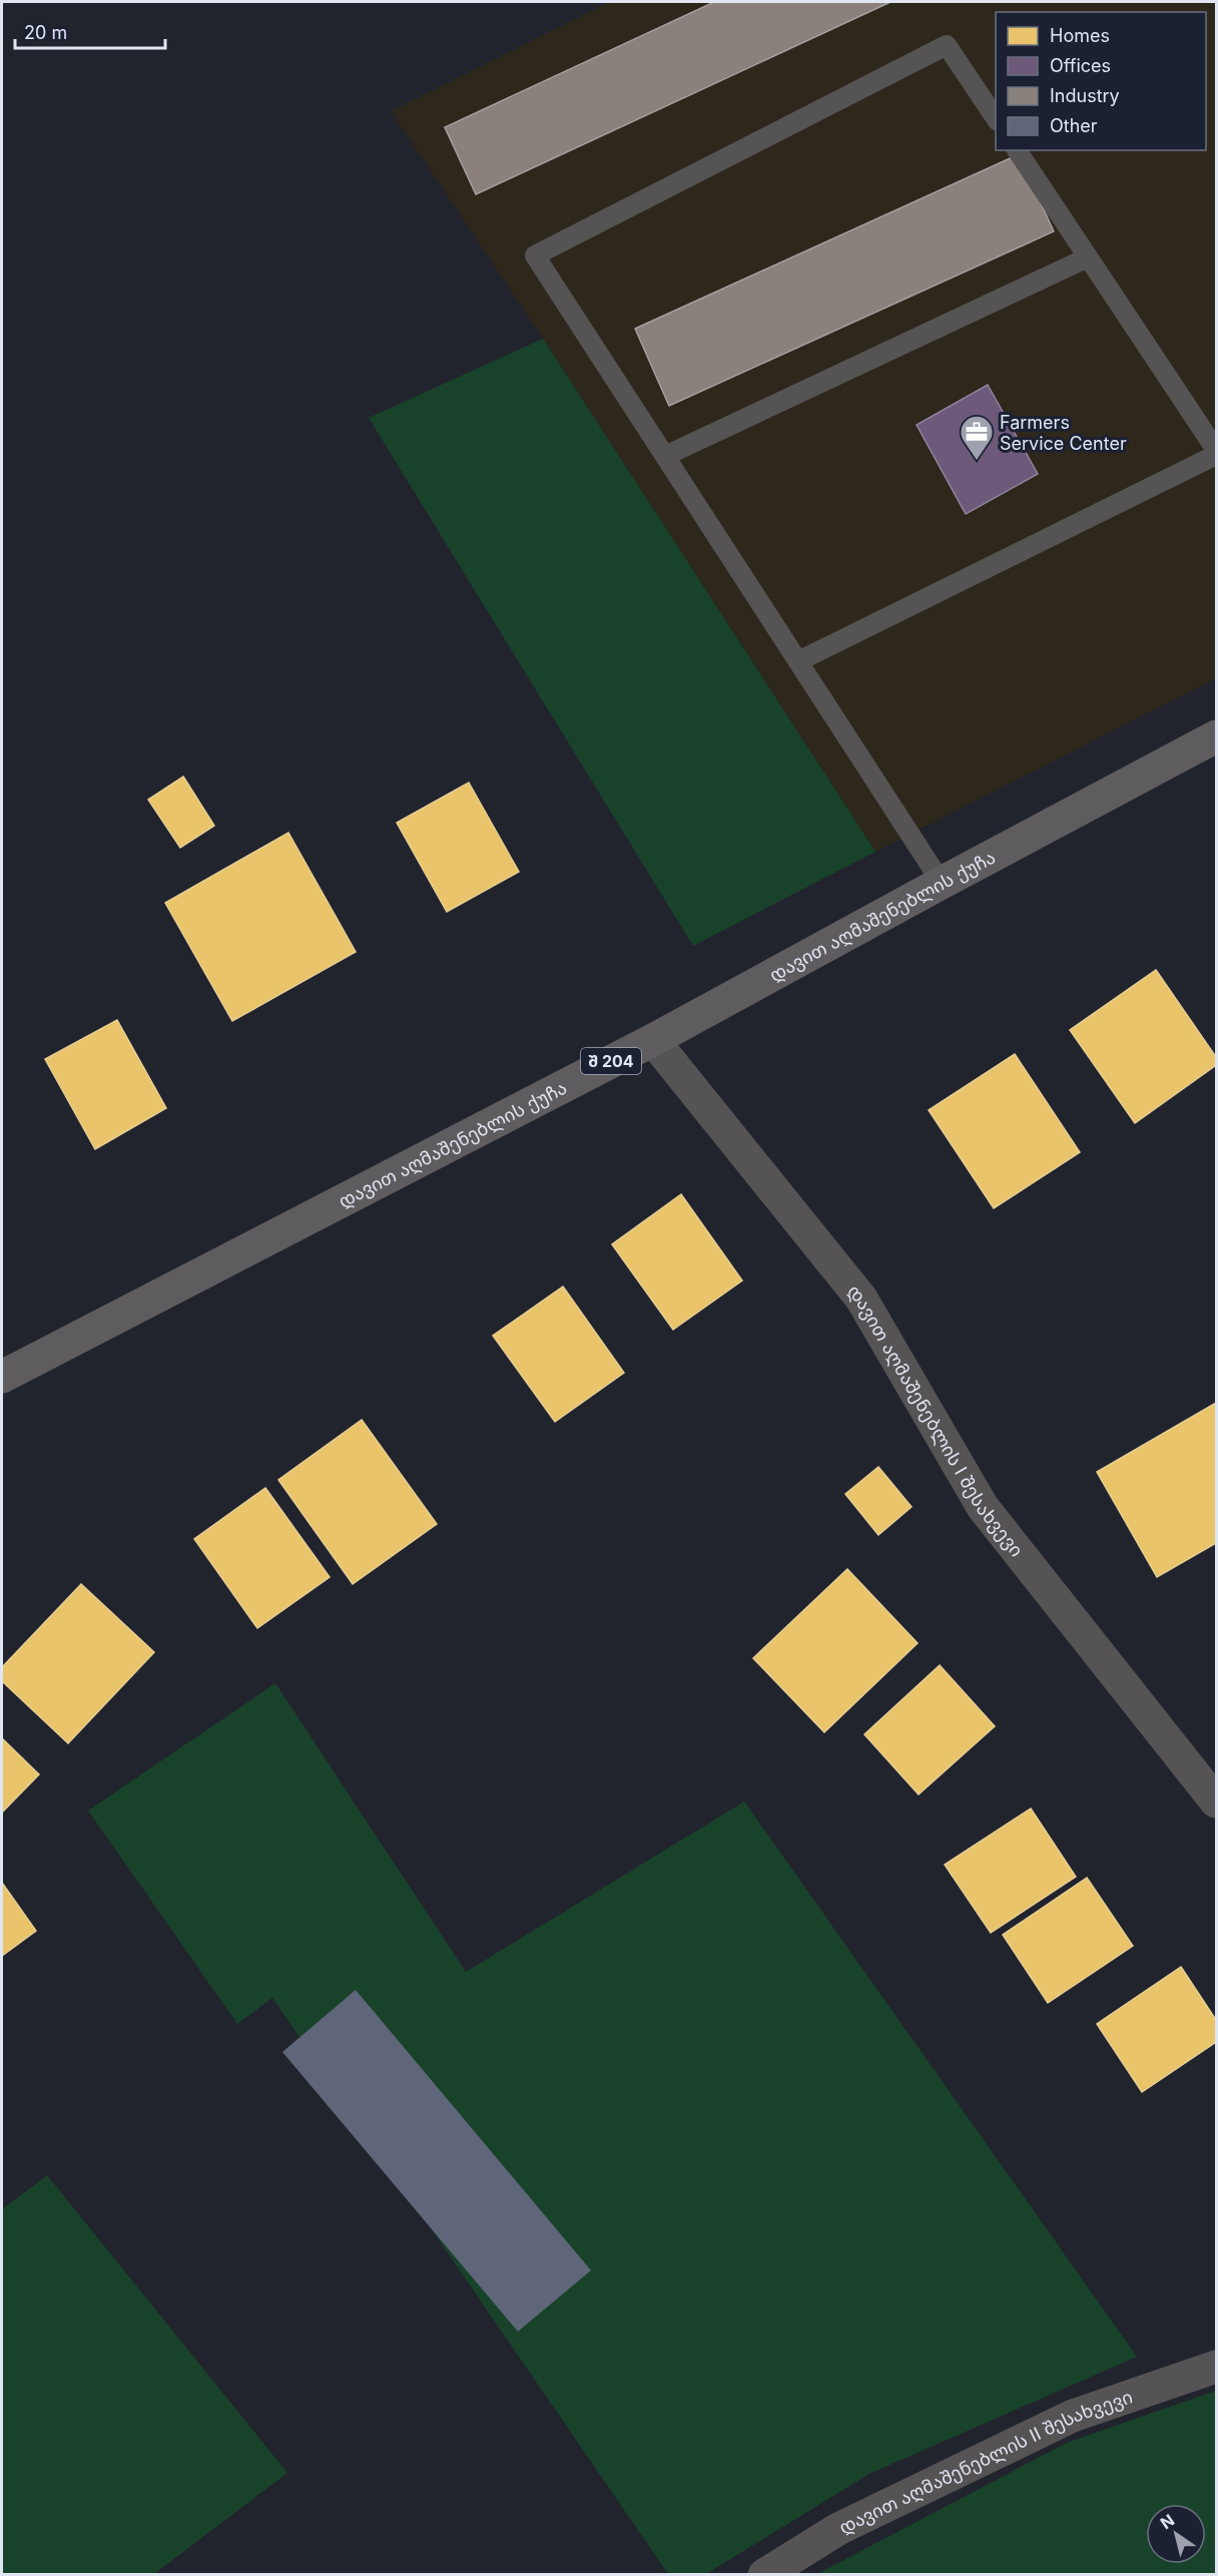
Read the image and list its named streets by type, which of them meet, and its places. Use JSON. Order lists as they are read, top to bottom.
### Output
{
  "streets": {
    "main road": ["დავით აღმაშენებლის ქუჩა", "შ 204"],
    "street": ["დავით აღმაშენებლის I შესახვევი", "დავით აღმაშენებლის II შესახვევი"]
  },
  "crossings": [
    ["დავით აღმაშენებლის ქუჩა", "დავით აღმაშენებლის I შესახვევი"]
  ],
  "places": {
    "office": ["Farmers Service Center"]
  },
  "legend": [
    "Homes",
    "Offices",
    "Industry",
    "Other"
  ],
  "scale_bar": "20 m",
  "north": "top left"
}
